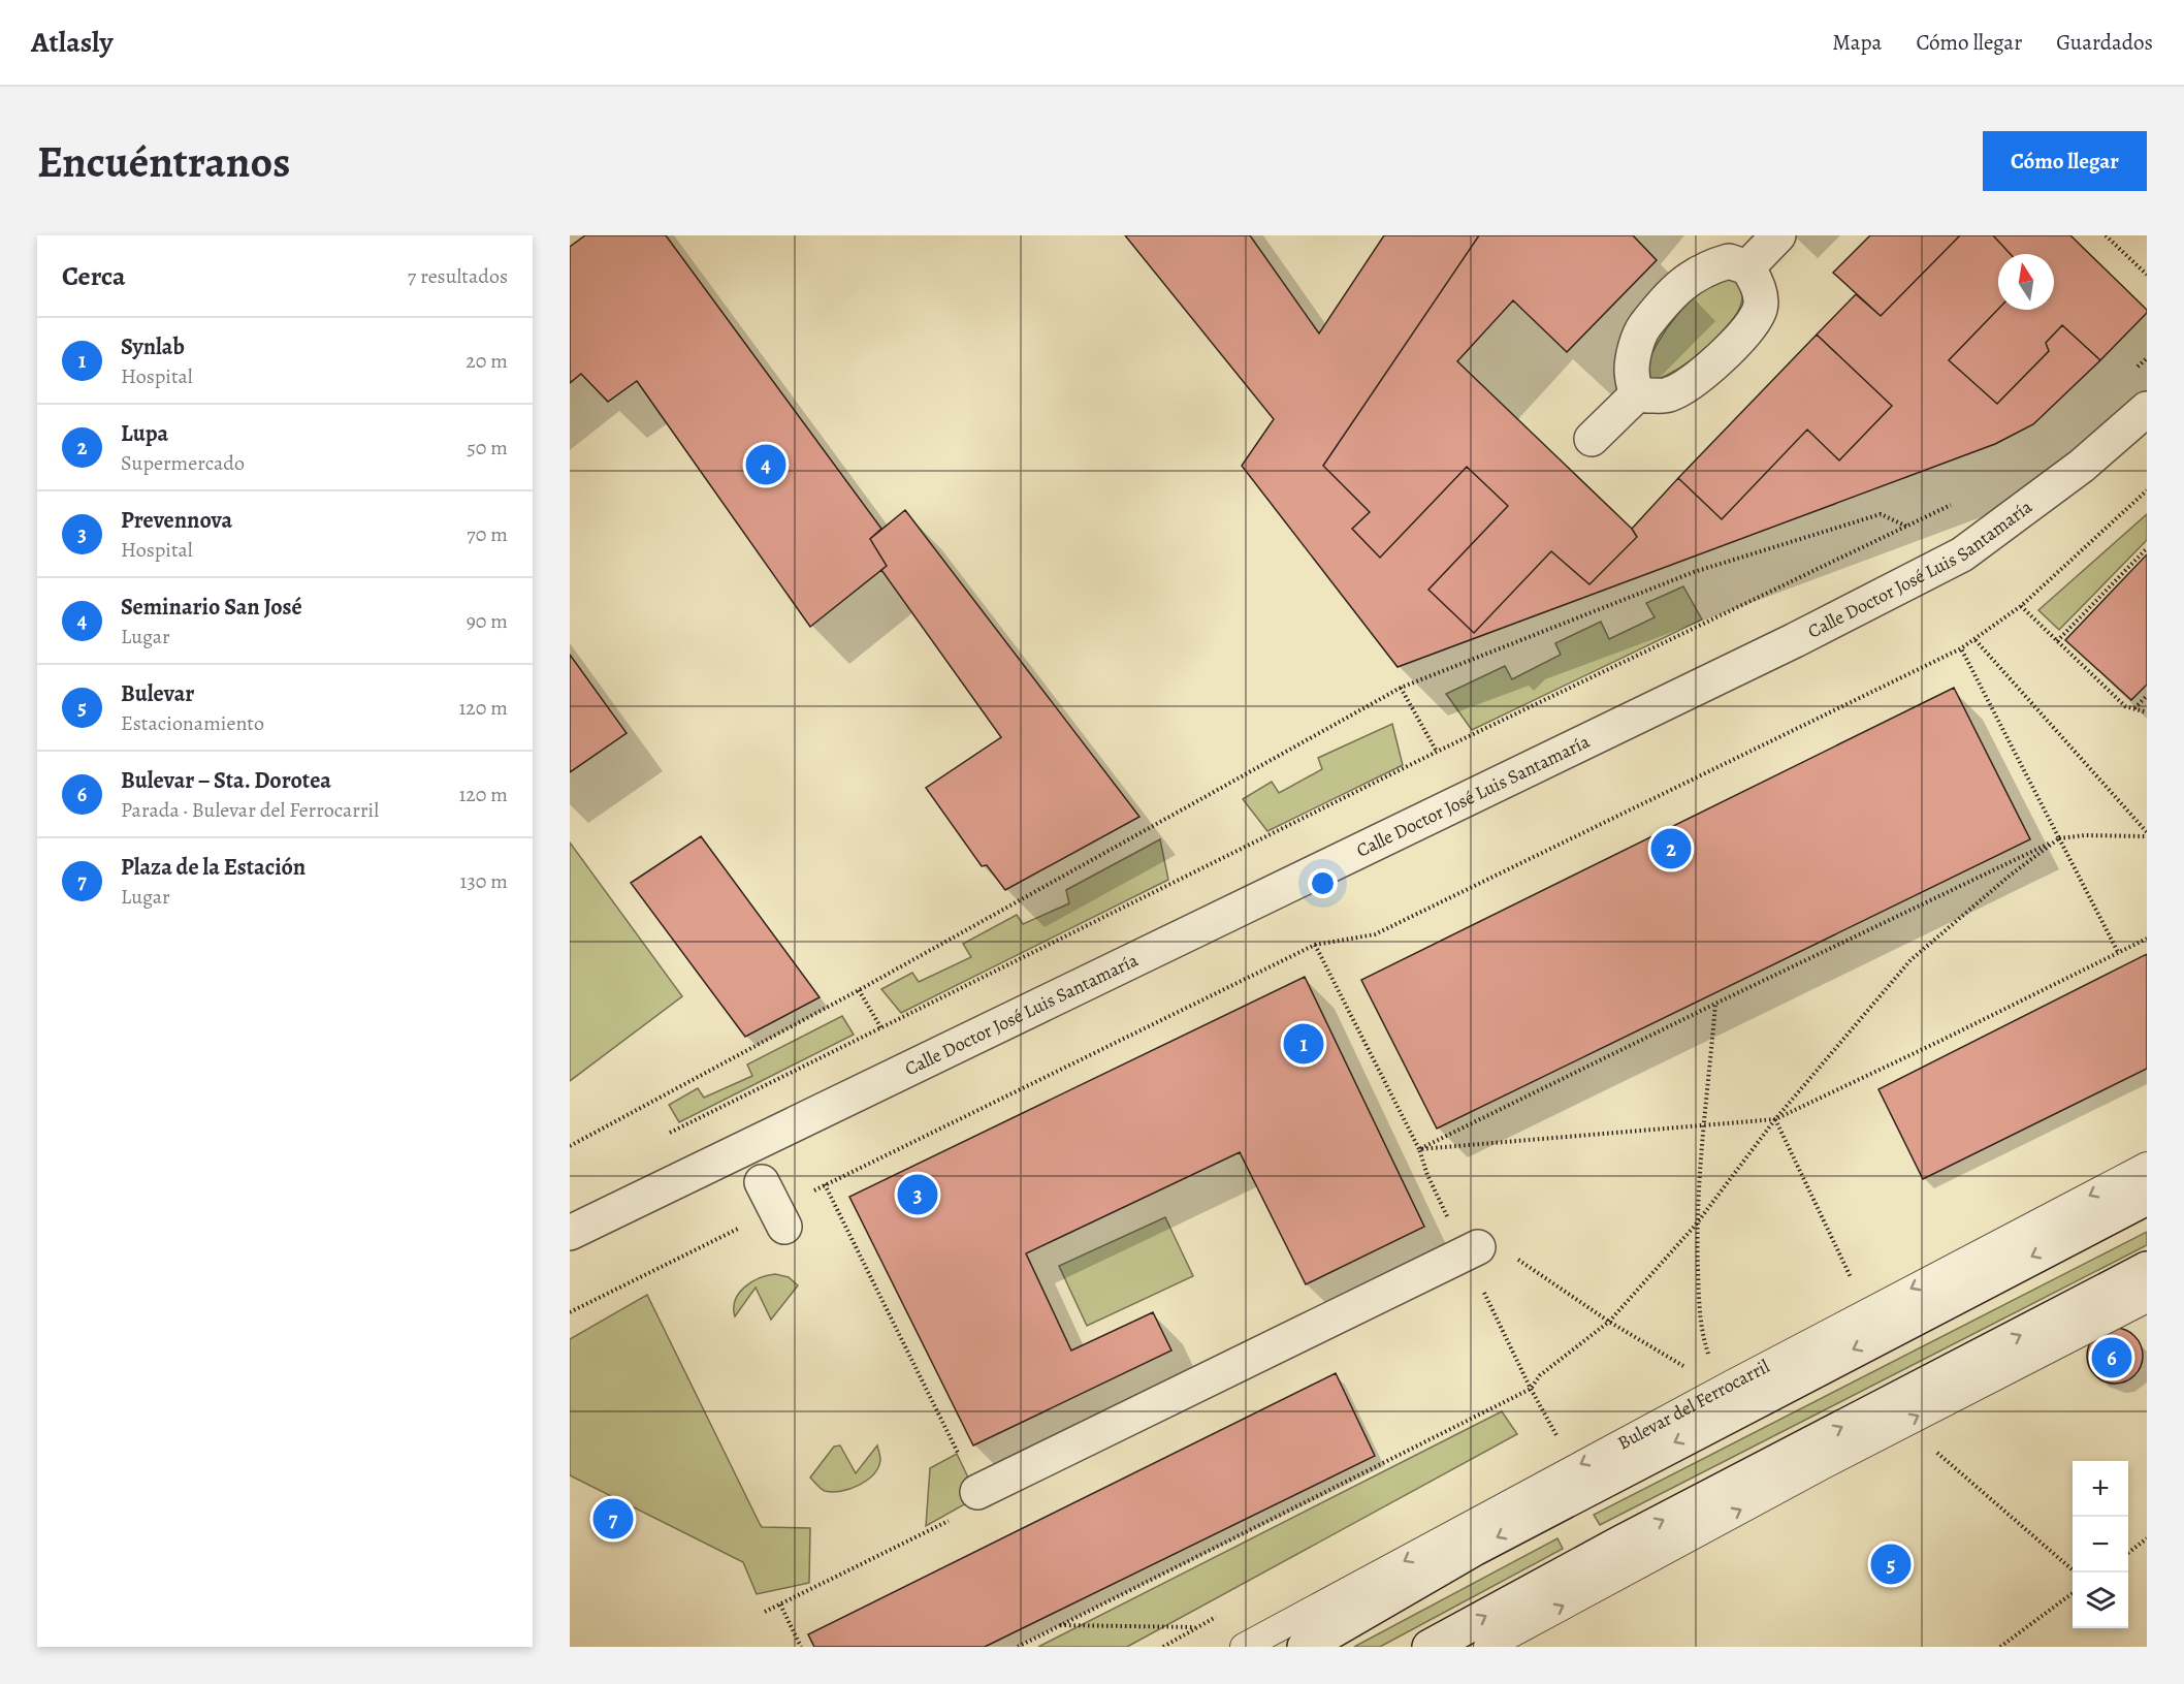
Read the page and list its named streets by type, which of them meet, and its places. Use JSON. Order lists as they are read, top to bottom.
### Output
{
  "streets": {
    "street": ["Calle Doctor José Luis Santamaría", "Bulevar del Ferrocarril"]
  },
  "north": "top",
  "page": {
    "header": "Atlasly",
    "nav": ["Mapa", "Cómo llegar", "Guardados"],
    "buttons": "Cómo llegar",
    "title": "Encuéntranos",
    "heading": ["Cerca", "7 resultados"],
    "list": [
      {
        "mark": "1",
        "name": "Synlab",
        "note": "Hospital",
        "value": "20 m"
      },
      {
        "mark": "2",
        "name": "Lupa",
        "note": "Supermercado",
        "value": "50 m"
      },
      {
        "mark": "3",
        "name": "Prevennova",
        "note": "Hospital",
        "value": "70 m"
      },
      {
        "mark": "4",
        "name": "Seminario San José",
        "note": "Lugar",
        "value": "90 m"
      },
      {
        "mark": "5",
        "name": "Bulevar",
        "note": "Estacionamiento",
        "value": "120 m"
      },
      {
        "mark": "6",
        "name": "Bulevar – Sta. Dorotea",
        "note": "Parada · Bulevar del Ferrocarril",
        "value": "120 m"
      },
      {
        "mark": "7",
        "name": "Plaza de la Estación",
        "note": "Lugar",
        "value": "130 m"
      }
    ],
    "pins": [
      "4",
      "2",
      "1",
      "3",
      "6",
      "7",
      "5"
    ],
    "map_buttons": ["+", "−"]
  }
}
